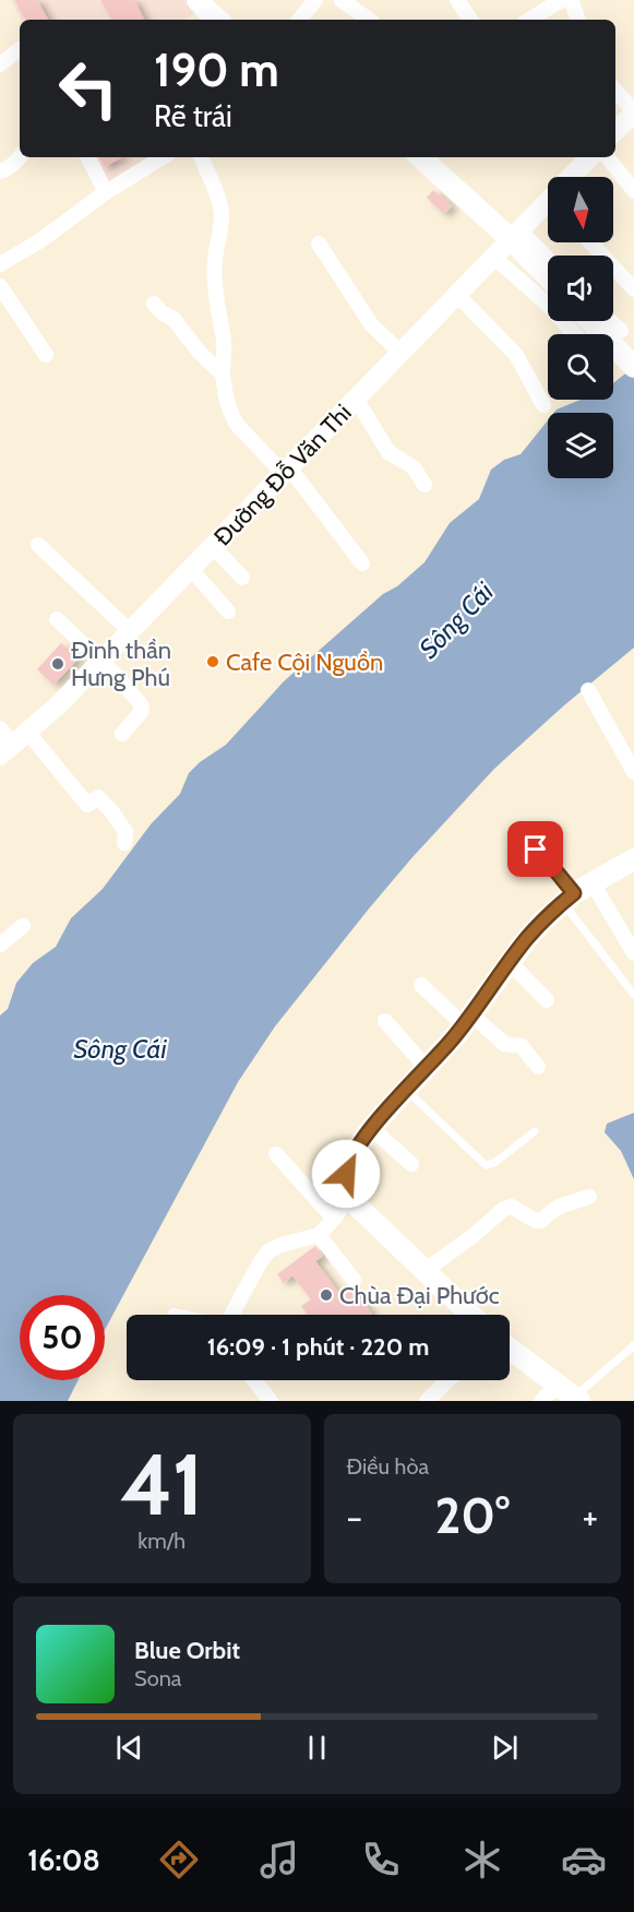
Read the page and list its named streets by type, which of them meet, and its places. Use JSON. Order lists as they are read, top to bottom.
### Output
{
  "streets": {
    "street": ["Đường Đỗ Văn Thi"]
  },
  "water": ["Sông Cái"],
  "places": ["Cafe Cội Nguồn", "Đình thần Hưng Phú", "Chùa Đại Phước"],
  "north": "bottom",
  "page": {
    "turn": ["190 m", "Rẽ trái"],
    "limit": "50",
    "trip": "16:09 · 1 phút · 220 m",
    "tile": [
      ["41", "km/h"],
      "Điều hòa"
    ],
    "heat": ["−", "20°", "+"],
    "song": ["Blue Orbit", "Sona"],
    "tabs": "16:08"
  }
}
